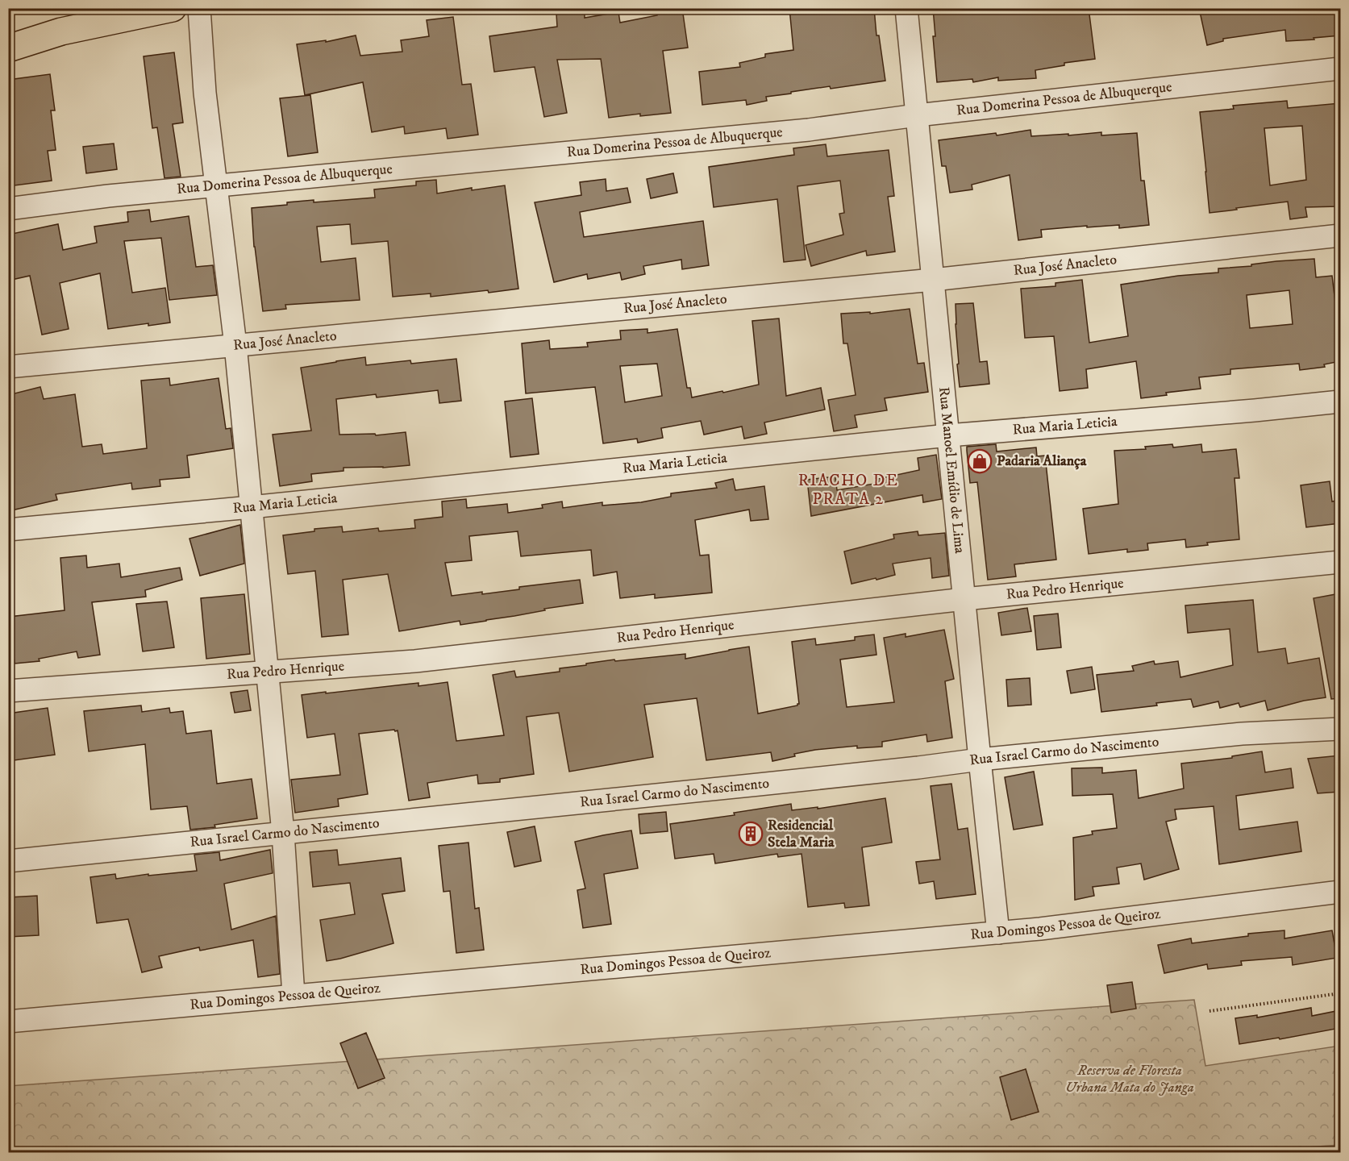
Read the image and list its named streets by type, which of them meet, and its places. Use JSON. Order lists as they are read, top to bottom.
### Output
{
  "streets": {
    "street": [
      "Rua Domerina Pessoa de Albuquerque",
      "Rua José Anacleto",
      "Rua Maria Leticia",
      "Rua Manoel Emídio de Lima",
      "Rua Pedro Henrique",
      "Rua Israel Carmo do Nascimento",
      "Rua Domingos Pessoa de Queiroz"
    ]
  },
  "crossings": [
    ["Rua Domerina Pessoa de Albuquerque", "Rua Manoel Emídio de Lima"],
    ["Rua José Anacleto", "Rua Manoel Emídio de Lima"],
    ["Rua Maria Leticia", "Rua Manoel Emídio de Lima"],
    ["Rua Manoel Emídio de Lima", "Rua Pedro Henrique"],
    ["Rua Manoel Emídio de Lima", "Rua Israel Carmo do Nascimento"],
    ["Rua Manoel Emídio de Lima", "Rua Domingos Pessoa de Queiroz"]
  ],
  "districts": ["RIACHO DE PRATA 2"],
  "parks": ["Reserva de Floresta Urbana Mata do Janga"],
  "places": {
    "shop": ["Padaria Aliança"],
    "building": ["Residencial Stela Maria"]
  }
}
